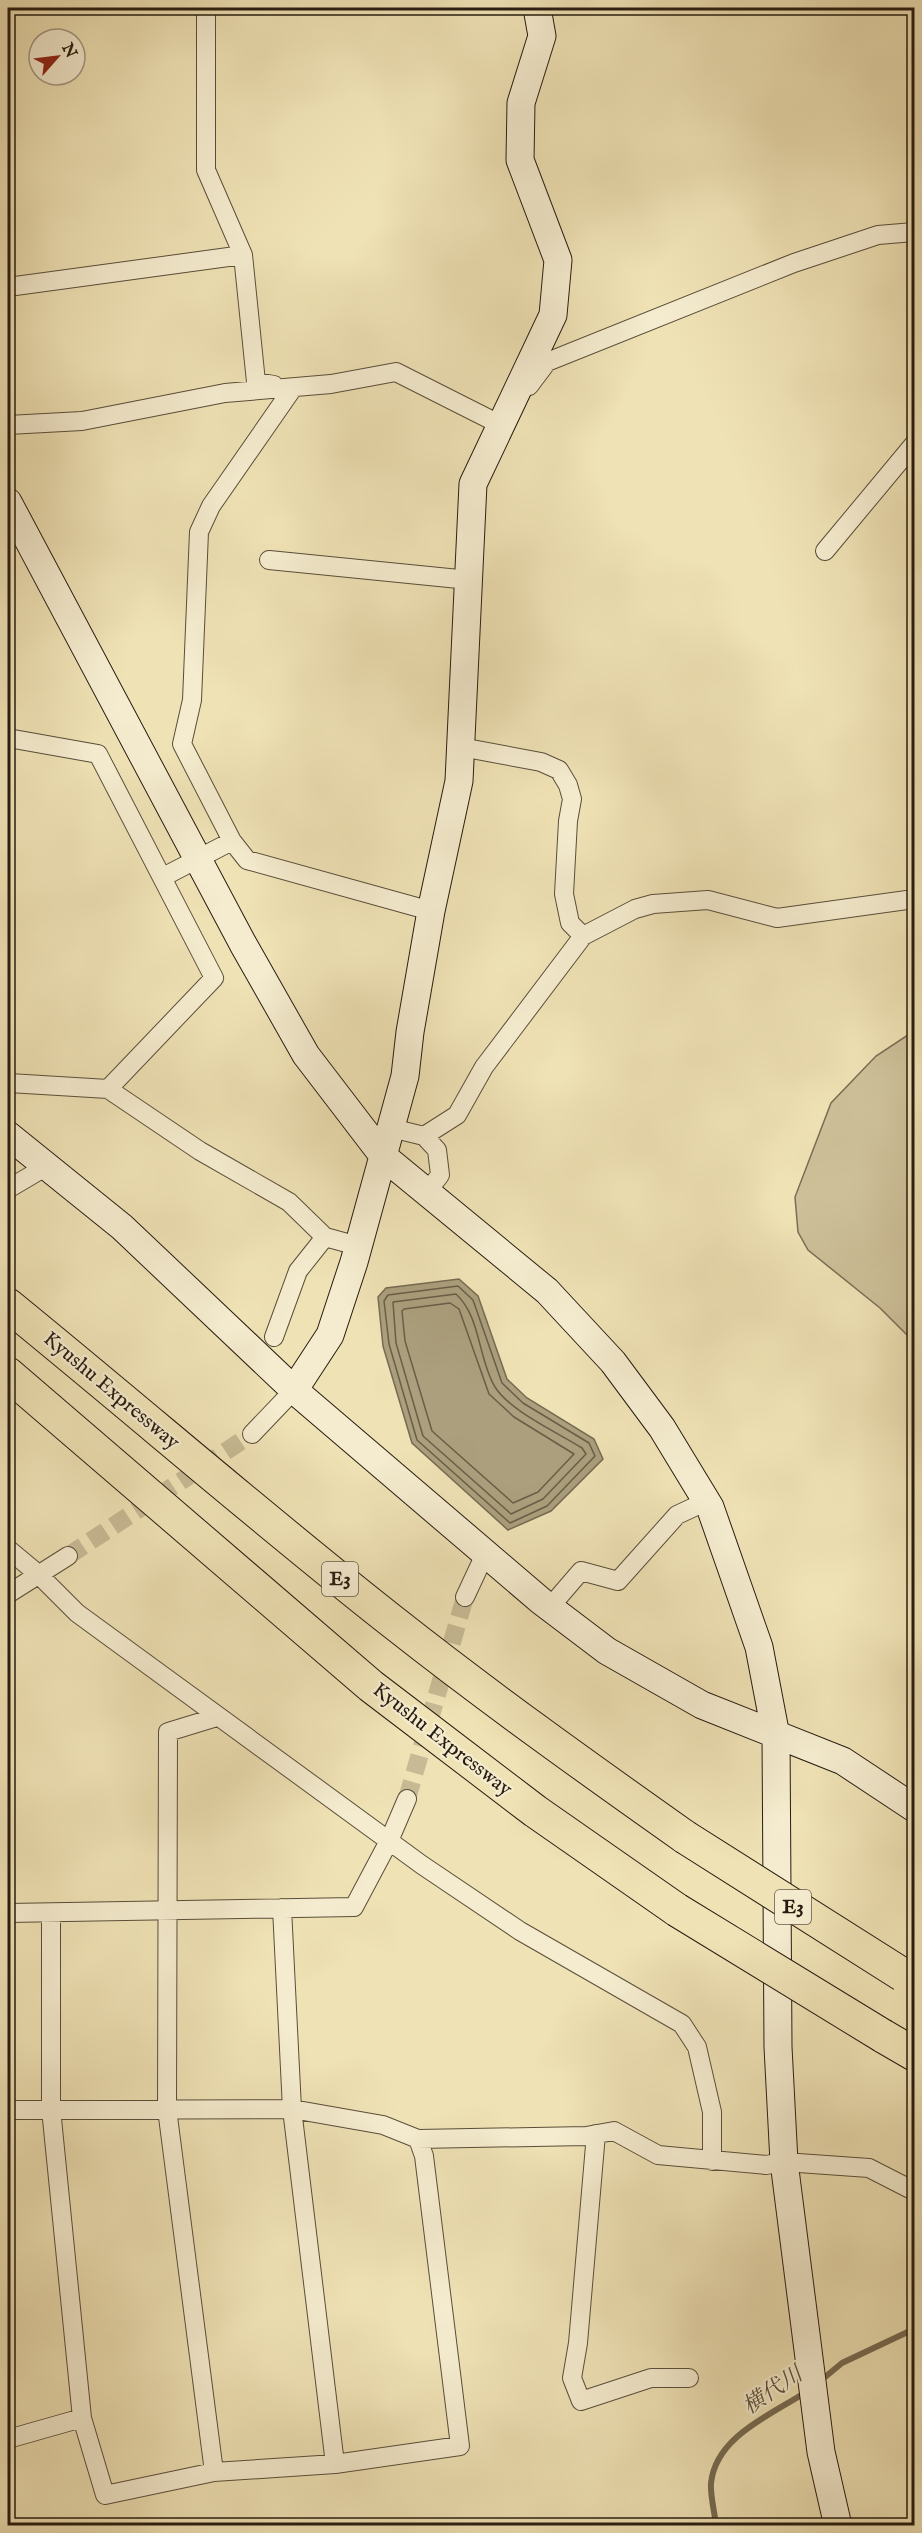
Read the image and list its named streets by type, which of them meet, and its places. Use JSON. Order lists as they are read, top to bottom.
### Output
{
  "streets": {
    "highway": ["Kyushu Expressway", "E3"]
  },
  "water": ["横代川"],
  "north": "top right"
}
